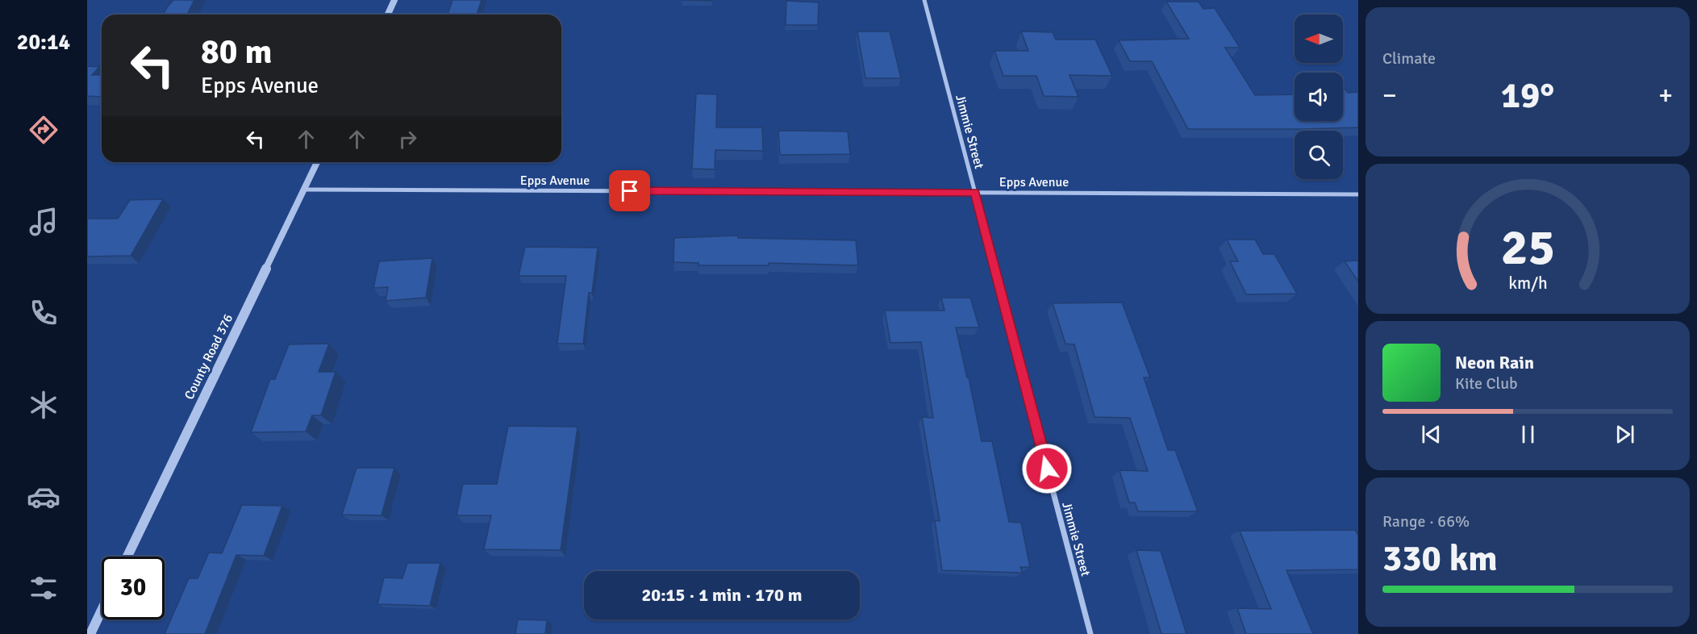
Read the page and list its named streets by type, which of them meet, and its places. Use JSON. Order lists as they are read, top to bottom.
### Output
{
  "streets": {
    "street": ["Jimmie Street", "Epps Avenue", "County Road 376"]
  },
  "crossings": [
    ["Jimmie Street", "Epps Avenue"],
    ["Epps Avenue", "County Road 376"]
  ],
  "north": "left",
  "page": {
    "tabs": "20:14",
    "tile": [
      "Climate",
      ["Range · 66%", "330 km"]
    ],
    "turn": ["80 m", "Epps Avenue"],
    "heat": ["−", "19°", "+"],
    "song": ["Neon Rain", "Kite Club"],
    "limit": "30",
    "trip": "20:15 · 1 min · 170 m",
    "gauge": ["25", "km/h"]
  }
}
